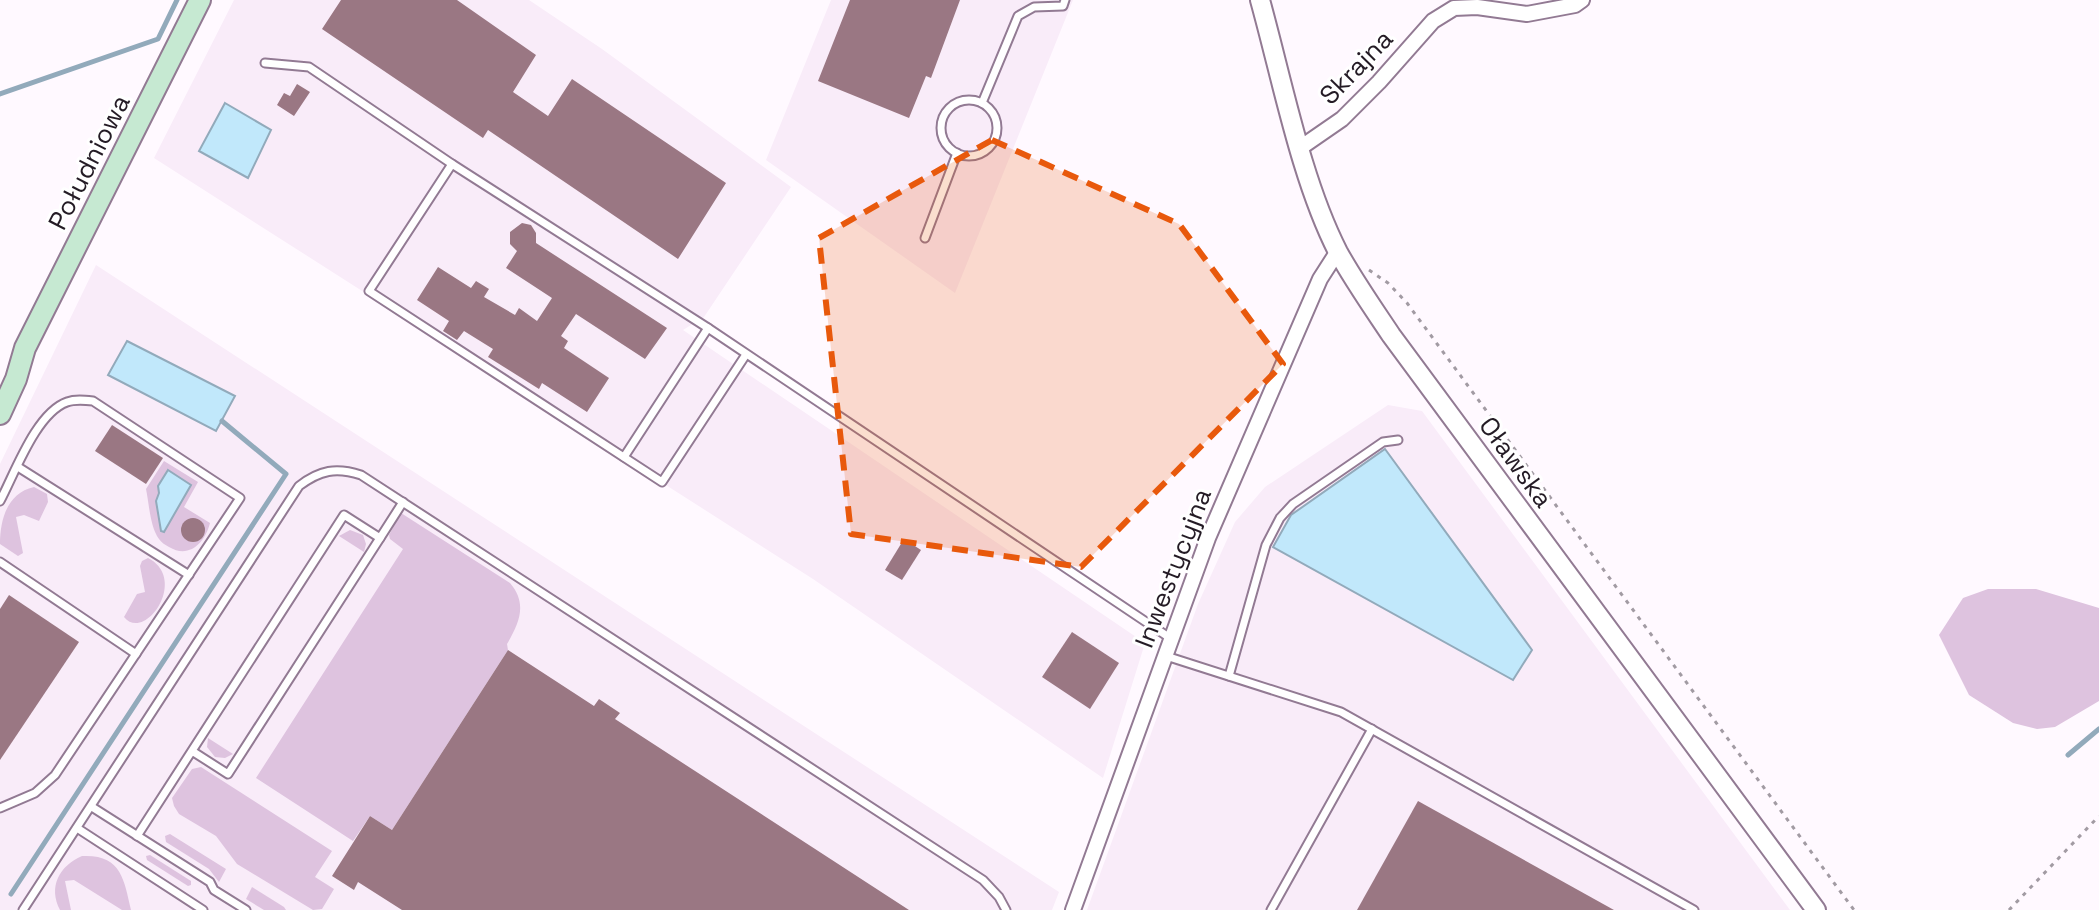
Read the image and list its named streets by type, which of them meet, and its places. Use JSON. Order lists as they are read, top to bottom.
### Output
{
  "streets": {
    "main road": ["Południowa"],
    "street": ["Skrajna", "Oławska", "Inwestycyjna"]
  },
  "crossings": [
    ["Skrajna", "Oławska"],
    ["Oławska", "Inwestycyjna"]
  ]
}
